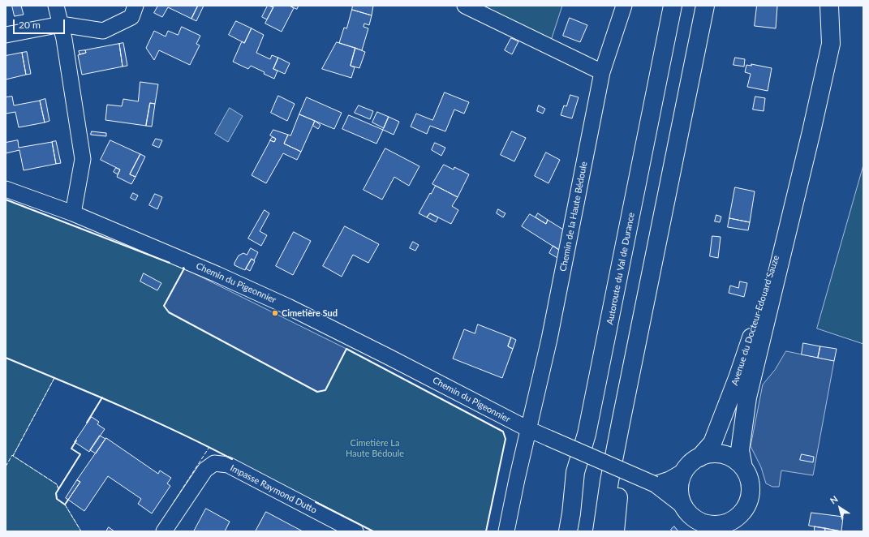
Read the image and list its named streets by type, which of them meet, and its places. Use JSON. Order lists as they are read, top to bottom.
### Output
{
  "streets": {
    "main road": ["Autoroute du Val de Durance", "Avenue du Docteur Edouard Sauze"],
    "street": ["Chemin de la Haute Bédoule", "Chemin du Pigeonnier", "Impasse Raymond Dutto"]
  },
  "crossings": [
    ["Chemin de la Haute Bédoule", "Chemin du Pigeonnier"],
    ["Chemin du Pigeonnier", "Avenue du Docteur Edouard Sauze"]
  ],
  "parks": ["Cimetière La Haute Bédoule"],
  "places": ["Cimetière Sud"],
  "scale_bar": "20 m",
  "north": "top left"
}
